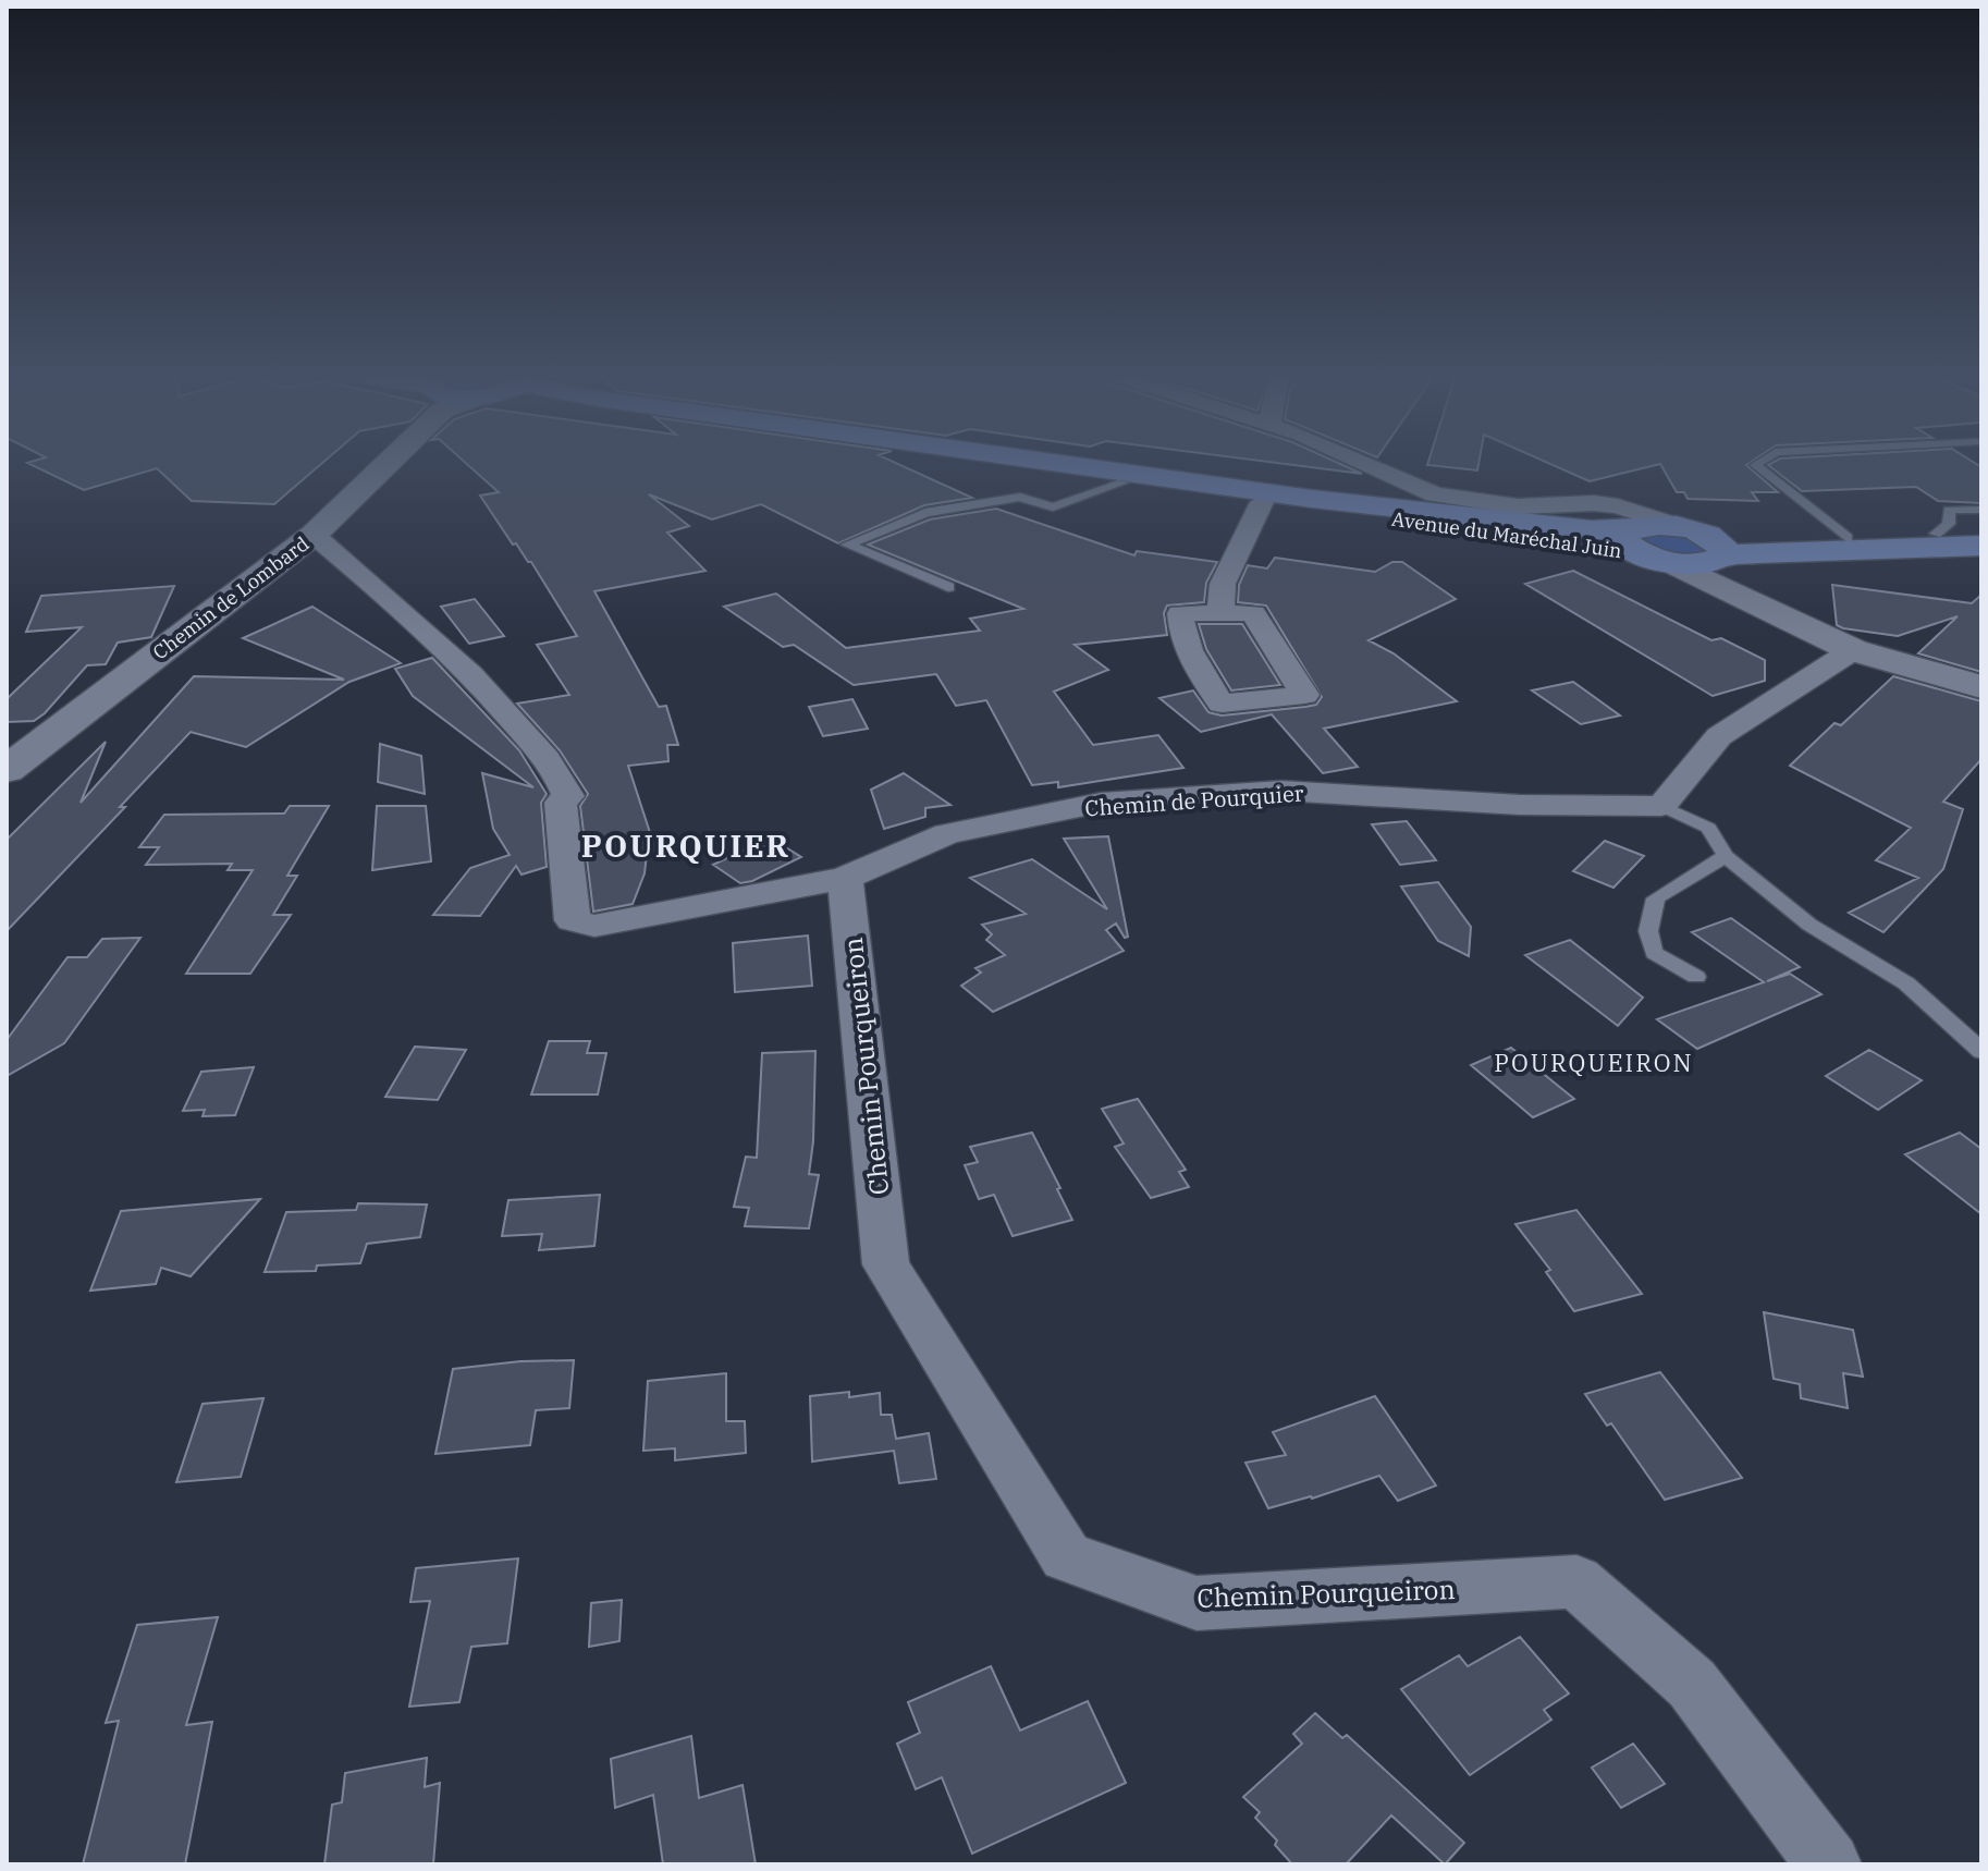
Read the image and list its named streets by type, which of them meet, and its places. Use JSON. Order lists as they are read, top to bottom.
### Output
{
  "streets": {
    "main road": ["Avenue du Maréchal Juin"],
    "street": ["Chemin de Lombard", "Chemin de Pourquier", "Chemin Pourqueiron"]
  },
  "crossings": [
    ["Chemin de Lombard", "Chemin de Pourquier"],
    ["Chemin de Pourquier", "Chemin Pourqueiron"]
  ],
  "districts": ["POURQUIER", "POURQUEIRON"]
}
